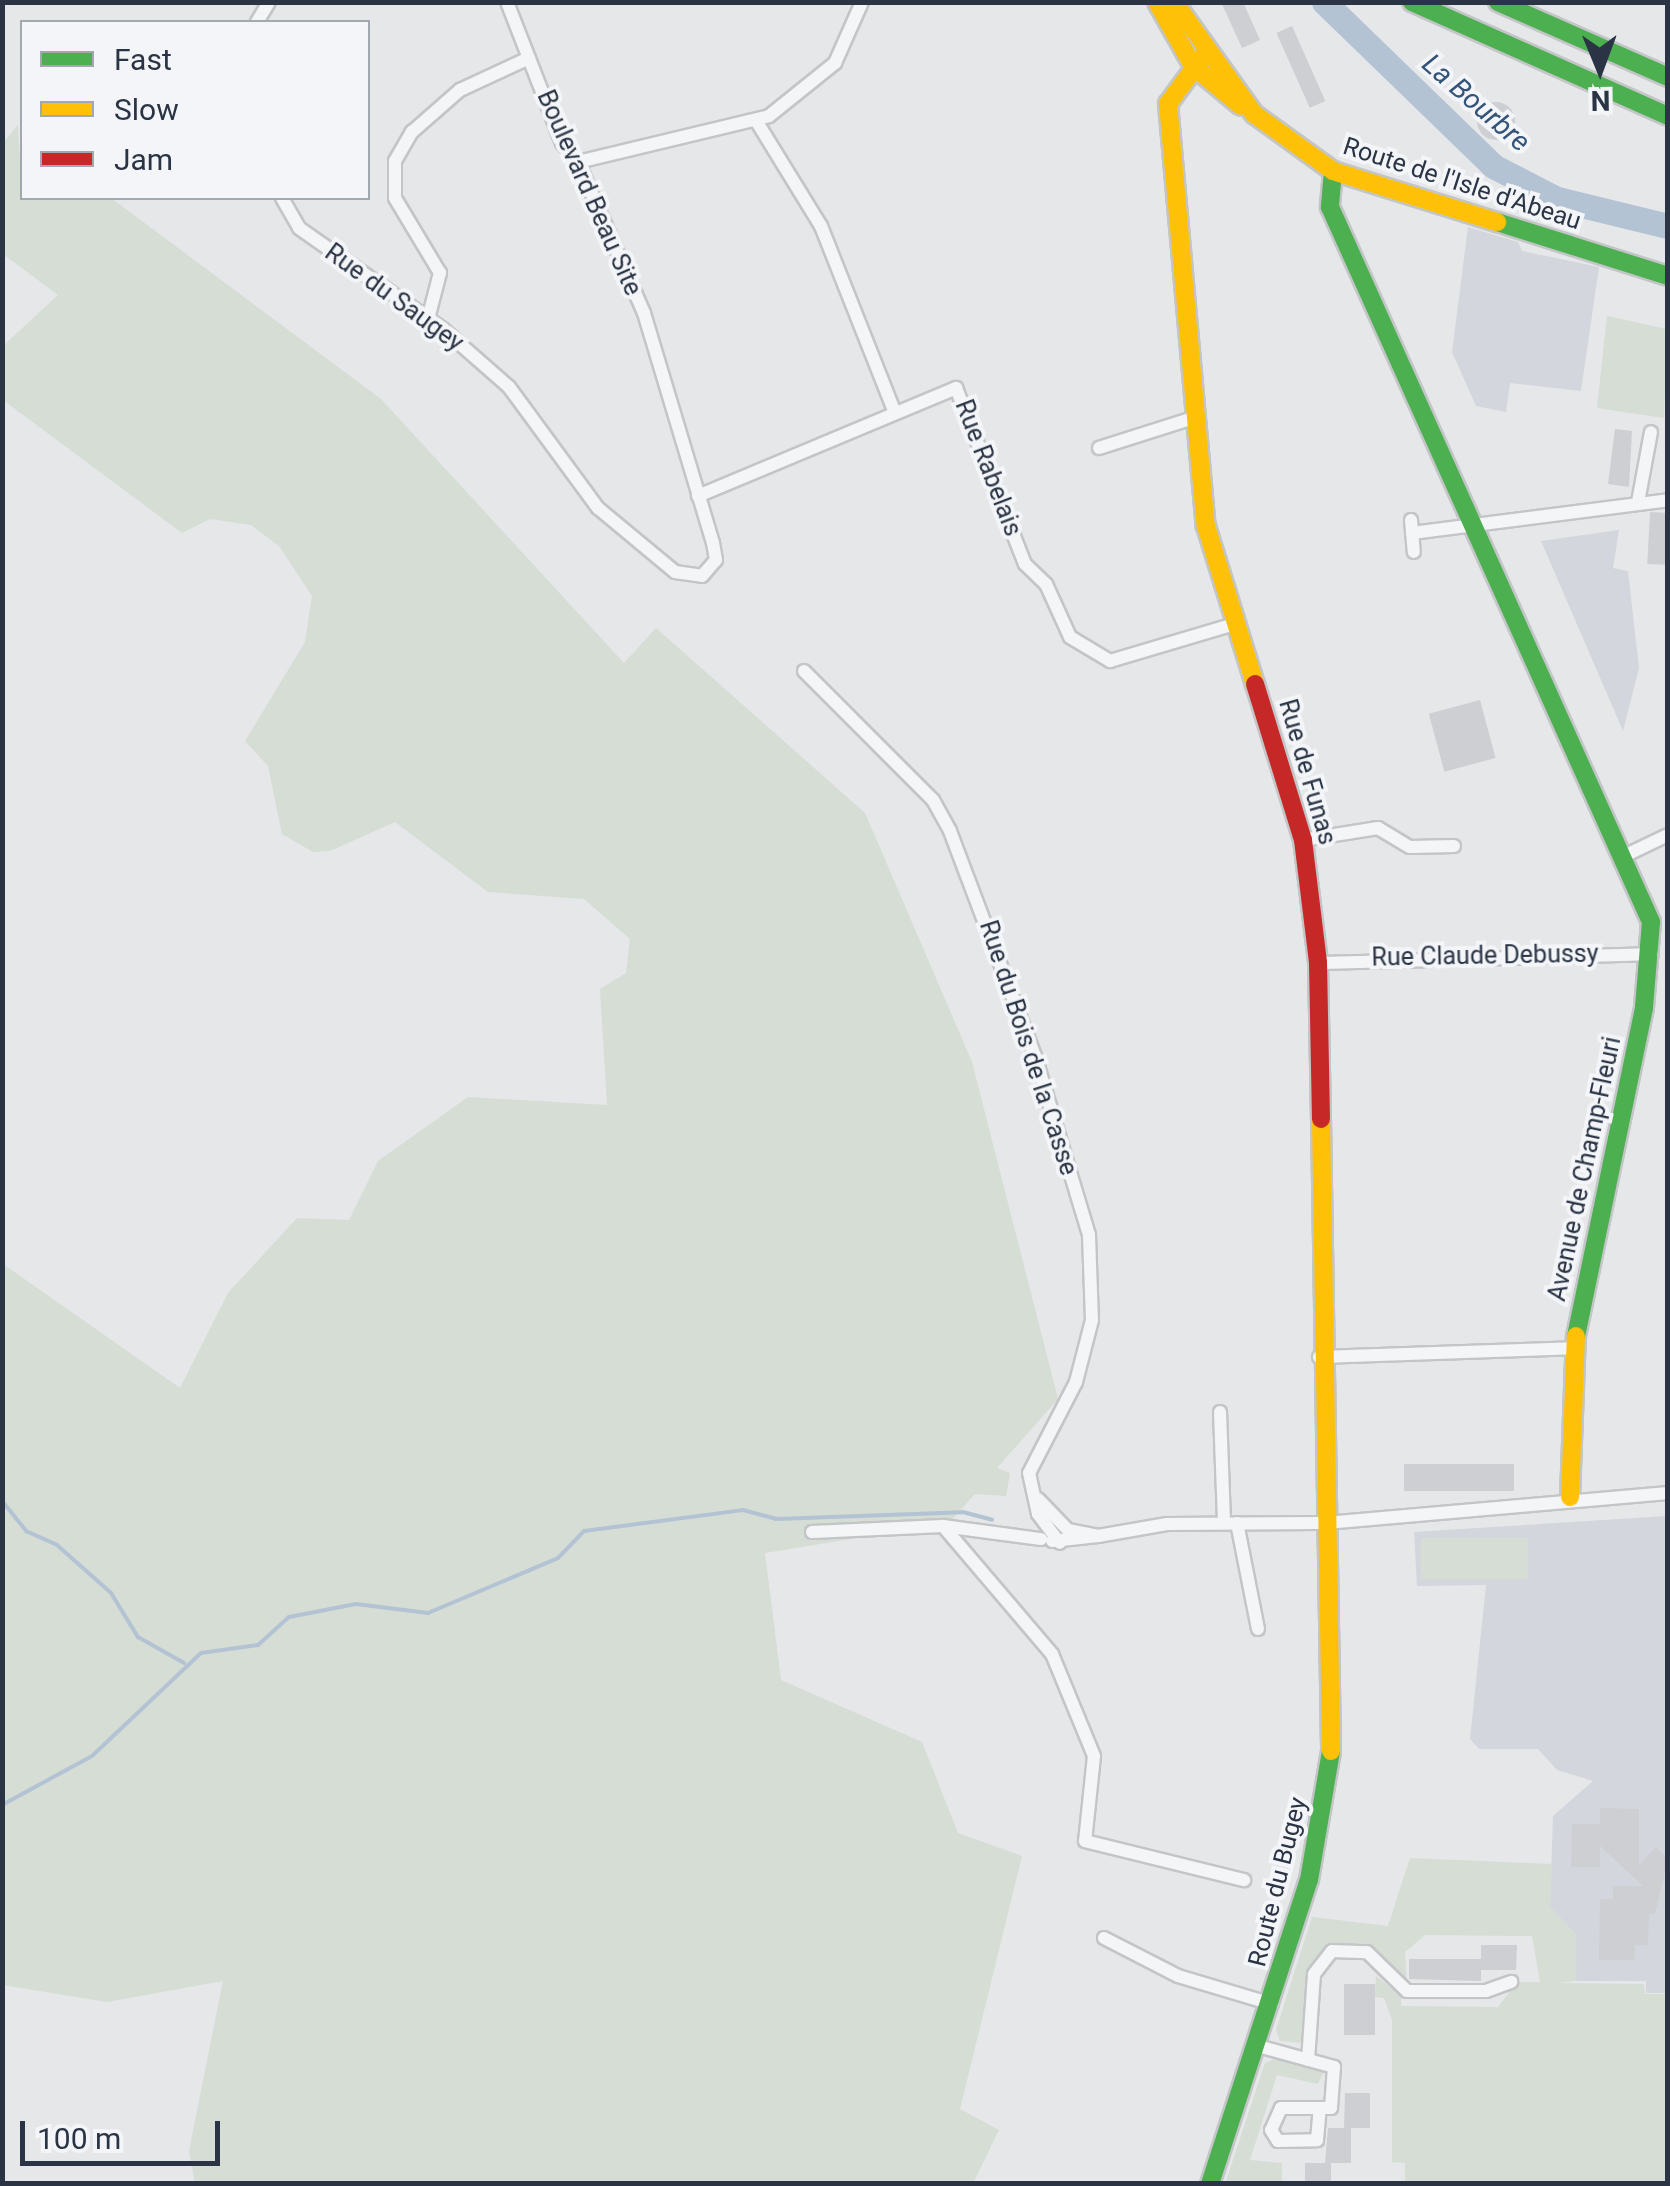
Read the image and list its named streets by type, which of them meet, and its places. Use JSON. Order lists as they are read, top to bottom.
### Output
{
  "streets": {
    "main road": [
      "Route de l'Isle d'Abeau",
      "Rue de Funas",
      "Avenue de Champ-Fleuri",
      "Route du Bugey"
    ],
    "street": [
      "Boulevard Beau Site",
      "Rue du Saugey",
      "Rue Rabelais",
      "Rue Claude Debussy",
      "Rue du Bois de la Casse"
    ]
  },
  "crossings": [
    ["Route de l'Isle d'Abeau", "Rue de Funas"],
    ["Route de l'Isle d'Abeau", "Avenue de Champ-Fleuri"],
    ["Boulevard Beau Site", "Rue du Saugey"],
    ["Boulevard Beau Site", "Rue Rabelais"],
    ["Rue du Saugey", "Rue Rabelais"],
    ["Rue Rabelais", "Rue de Funas"],
    ["Rue de Funas", "Rue Claude Debussy"],
    ["Rue de Funas", "Route du Bugey"],
    ["Rue Claude Debussy", "Avenue de Champ-Fleuri"]
  ],
  "water": ["La Bourbre"],
  "legend": ["Fast", "Slow", "Jam"],
  "scale_bar": "100 m",
  "north": "bottom"
}
